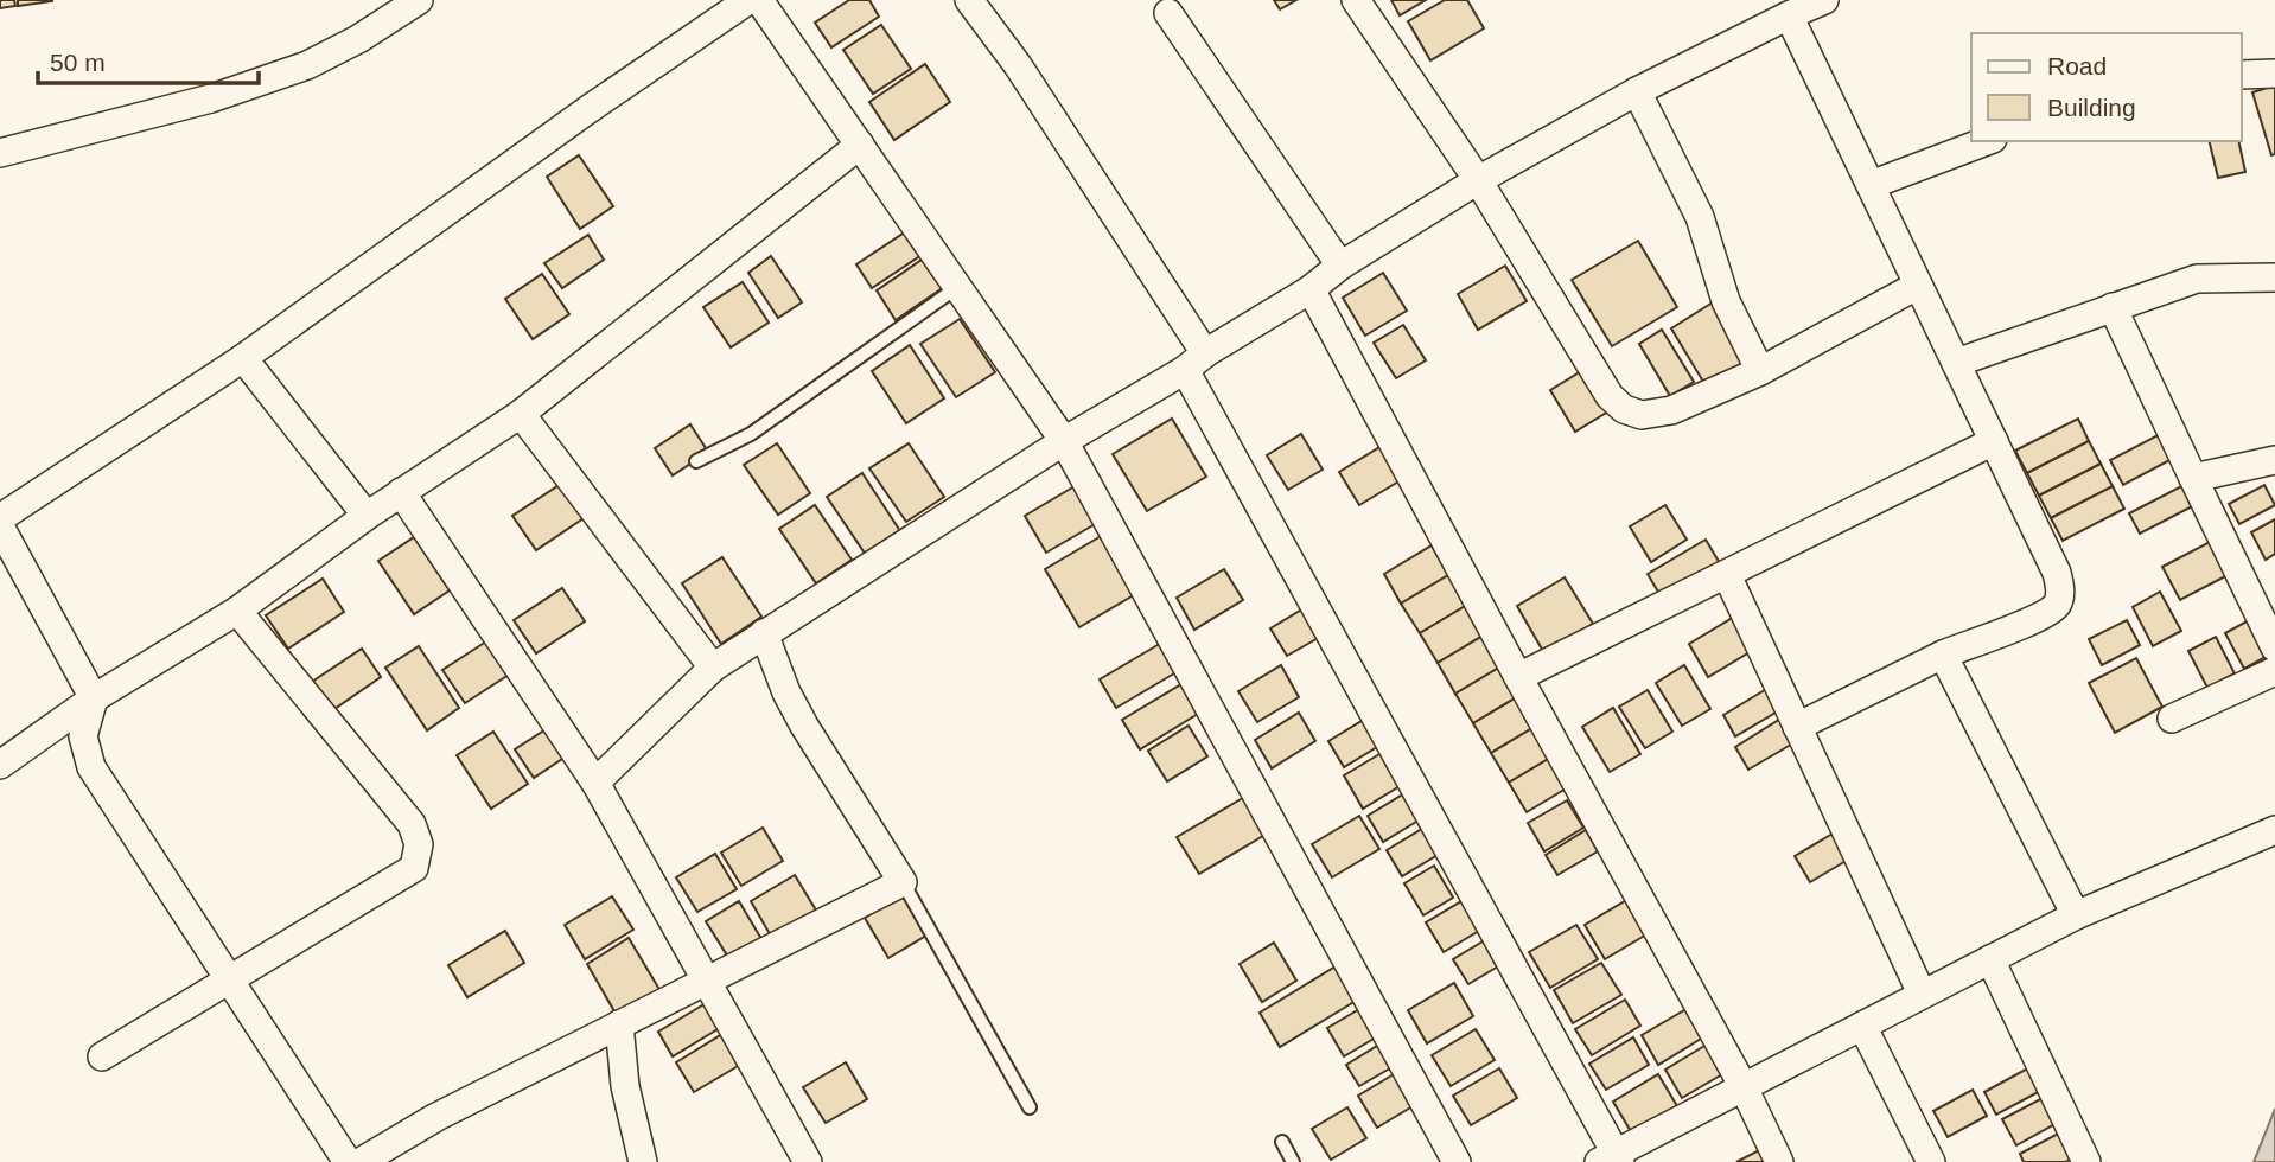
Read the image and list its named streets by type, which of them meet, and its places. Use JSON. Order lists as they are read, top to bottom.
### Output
{
  "legend": ["Road", "Building"],
  "scale_bar": "50 m"
}
